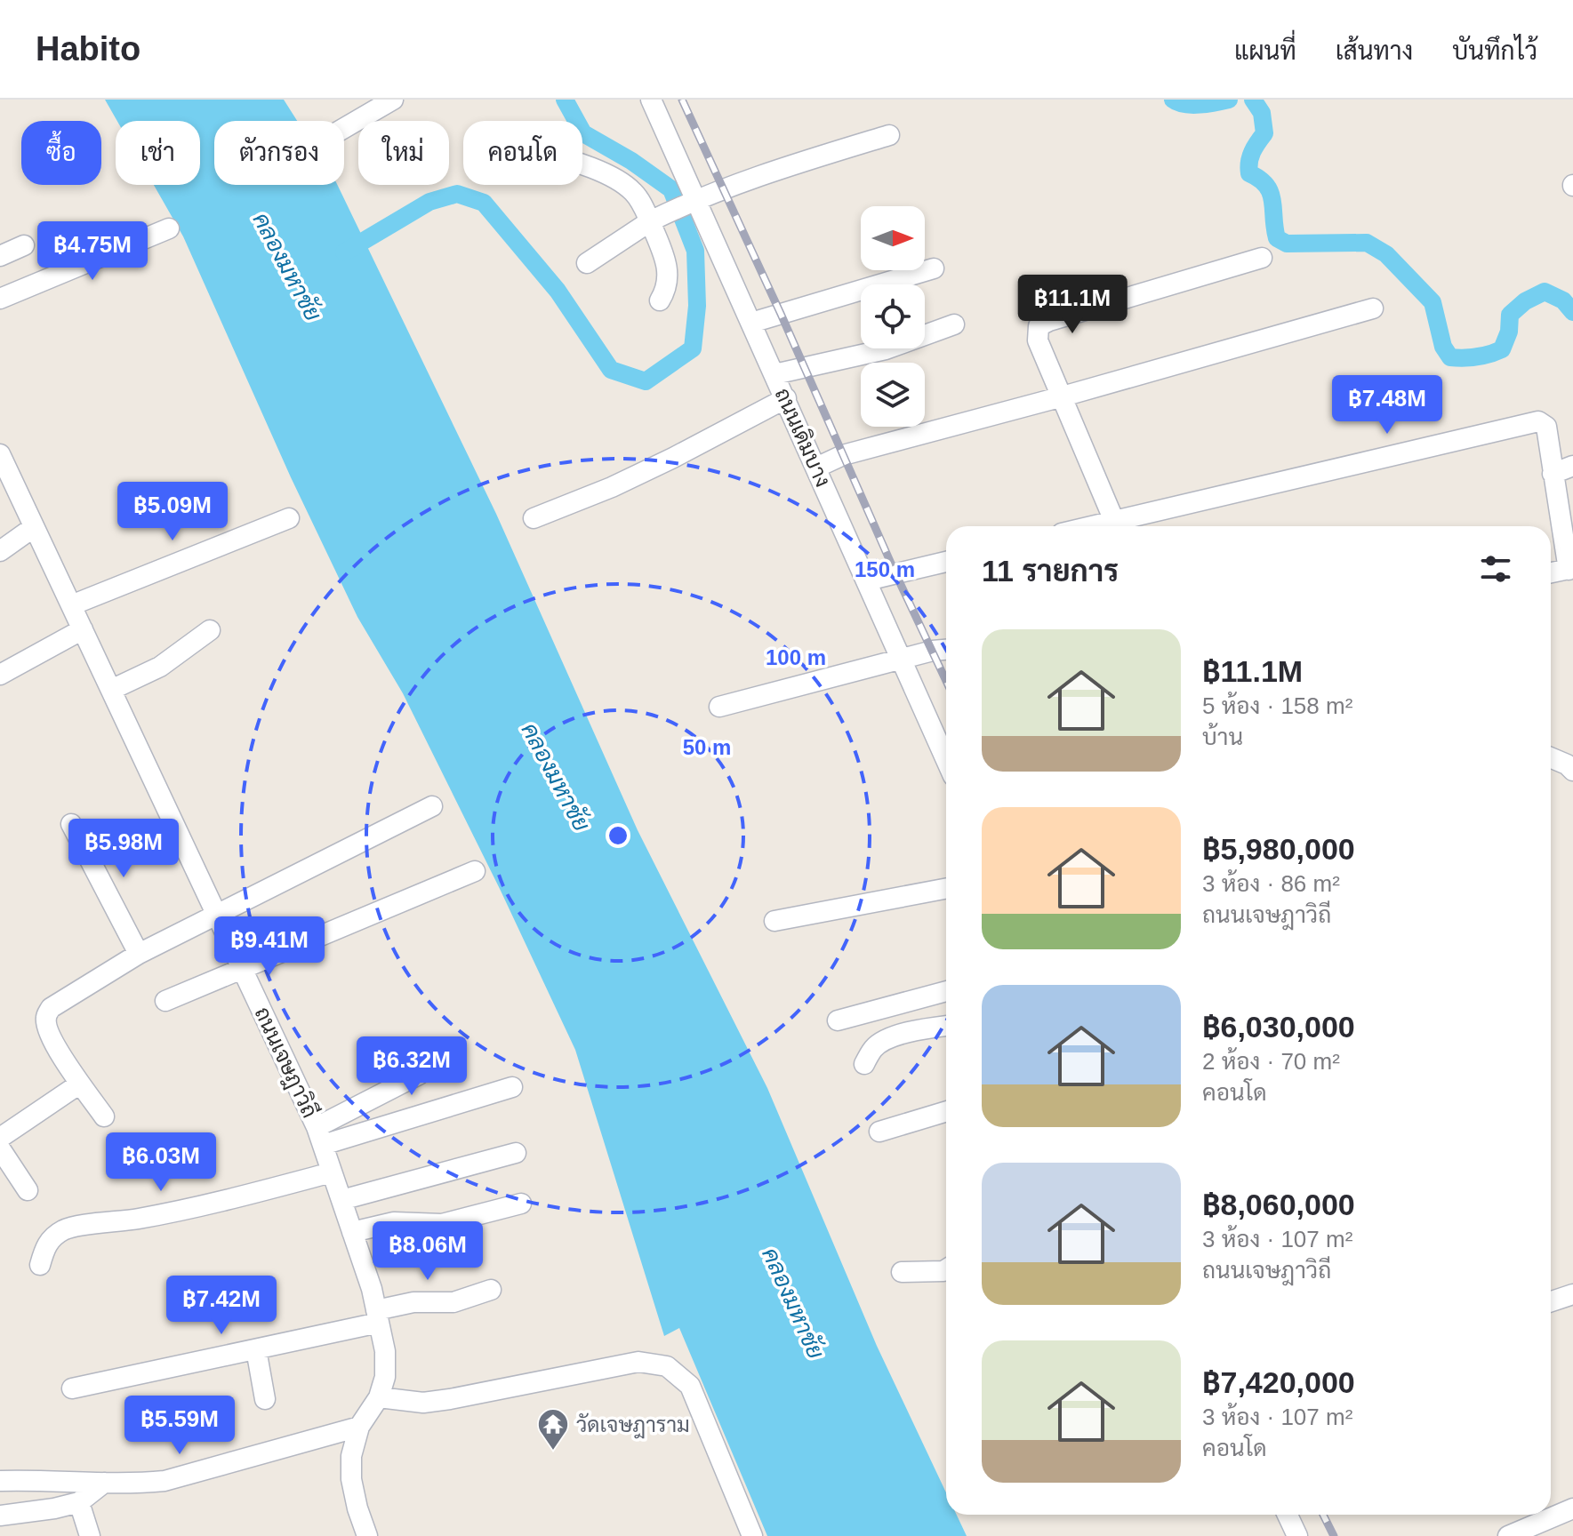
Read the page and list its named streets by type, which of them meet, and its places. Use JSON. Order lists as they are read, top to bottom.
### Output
{
  "streets": {
    "street": ["ถนนเดิมบาง", "ถนนเจษฎาวิถี"]
  },
  "water": ["คลองมหาชัย"],
  "places": {
    "temple": ["วัดเจษฎาราม"]
  },
  "north": "right",
  "page": {
    "header": "Habito",
    "nav": ["แผนที่", "เส้นทาง", "บันทึกไว้"],
    "chip": [
      "ซื้อ",
      "เช่า",
      "ตัวกรอง",
      "ใหม่",
      "คอนโด"
    ],
    "price": [
      "฿4.75M",
      "฿11.1M",
      "฿7.48M",
      "฿5.09M",
      "฿5.98M",
      "฿9.41M",
      "฿6.32M",
      "฿6.03M",
      "฿8.06M",
      "฿7.42M",
      "฿5.59M"
    ],
    "heading": "11 รายการ",
    "list": [
      {
        "name": "฿11.1M",
        "note": "5 ห้อง · 158 m² · บ้าน"
      },
      {
        "name": "฿5,980,000",
        "note": "3 ห้อง · 86 m² · ถนนเจษฎาวิถี"
      },
      {
        "name": "฿6,030,000",
        "note": "2 ห้อง · 70 m² · คอนโด"
      },
      {
        "name": "฿8,060,000",
        "note": "3 ห้อง · 107 m² · ถนนเจษฎาวิถี"
      },
      {
        "name": "฿7,420,000",
        "note": "3 ห้อง · 107 m² · คอนโด"
      }
    ]
  },
  "rings": ["150 m", "100 m", "50 m"]
}
